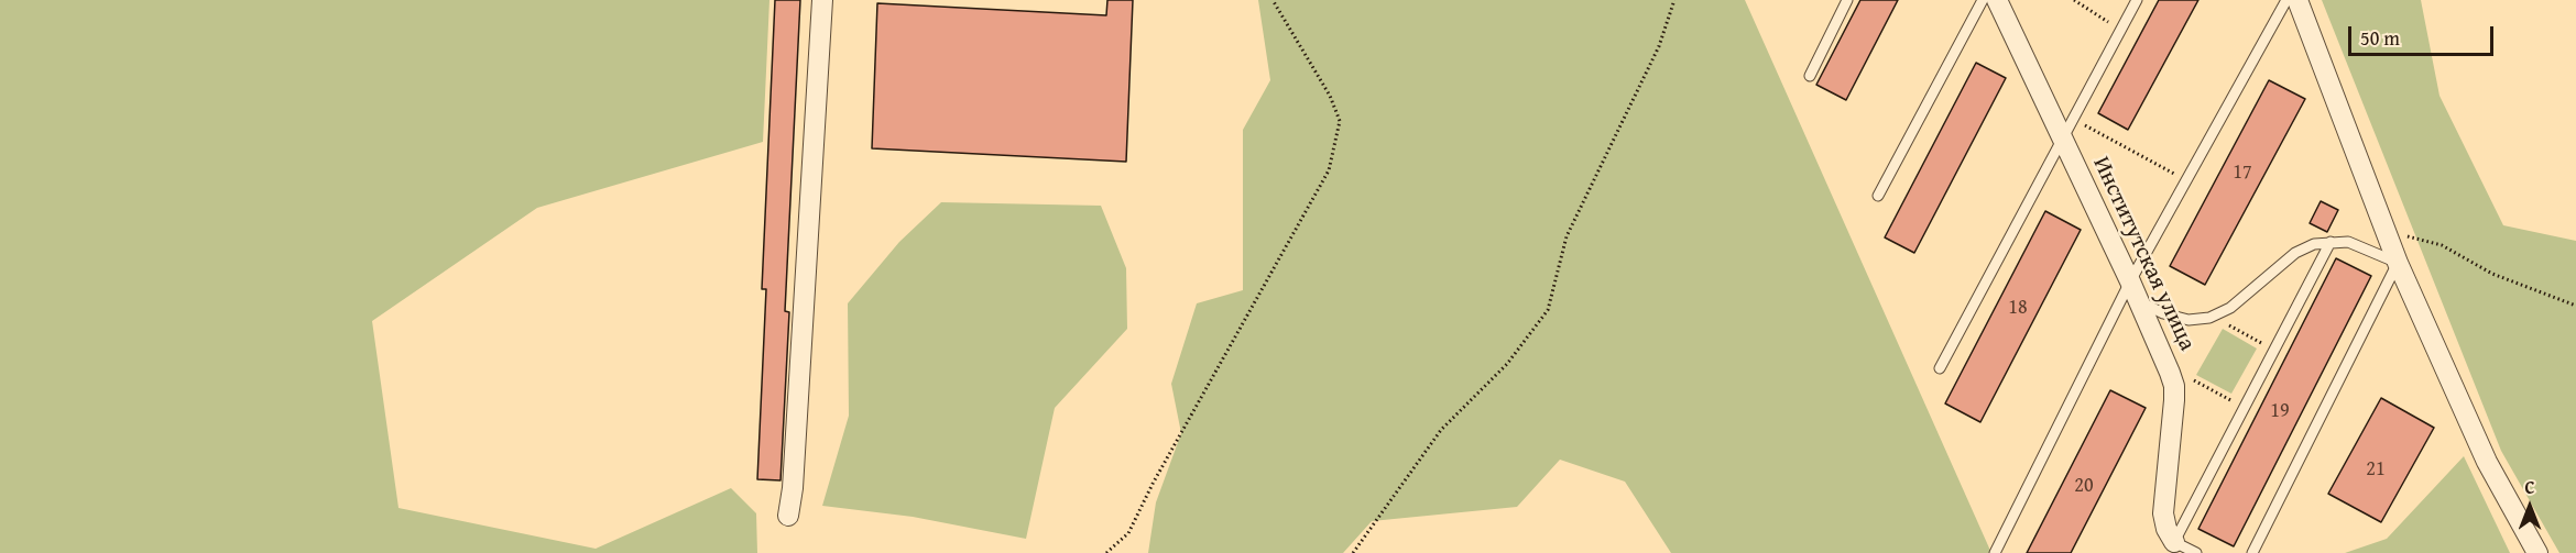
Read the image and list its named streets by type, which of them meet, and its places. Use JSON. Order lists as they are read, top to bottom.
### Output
{
  "streets": {
    "street": ["Институтская улица"]
  },
  "house_numbers": [
    "17",
    "18",
    "19",
    "21",
    "20"
  ],
  "scale_bar": "50 m",
  "north": "top"
}
